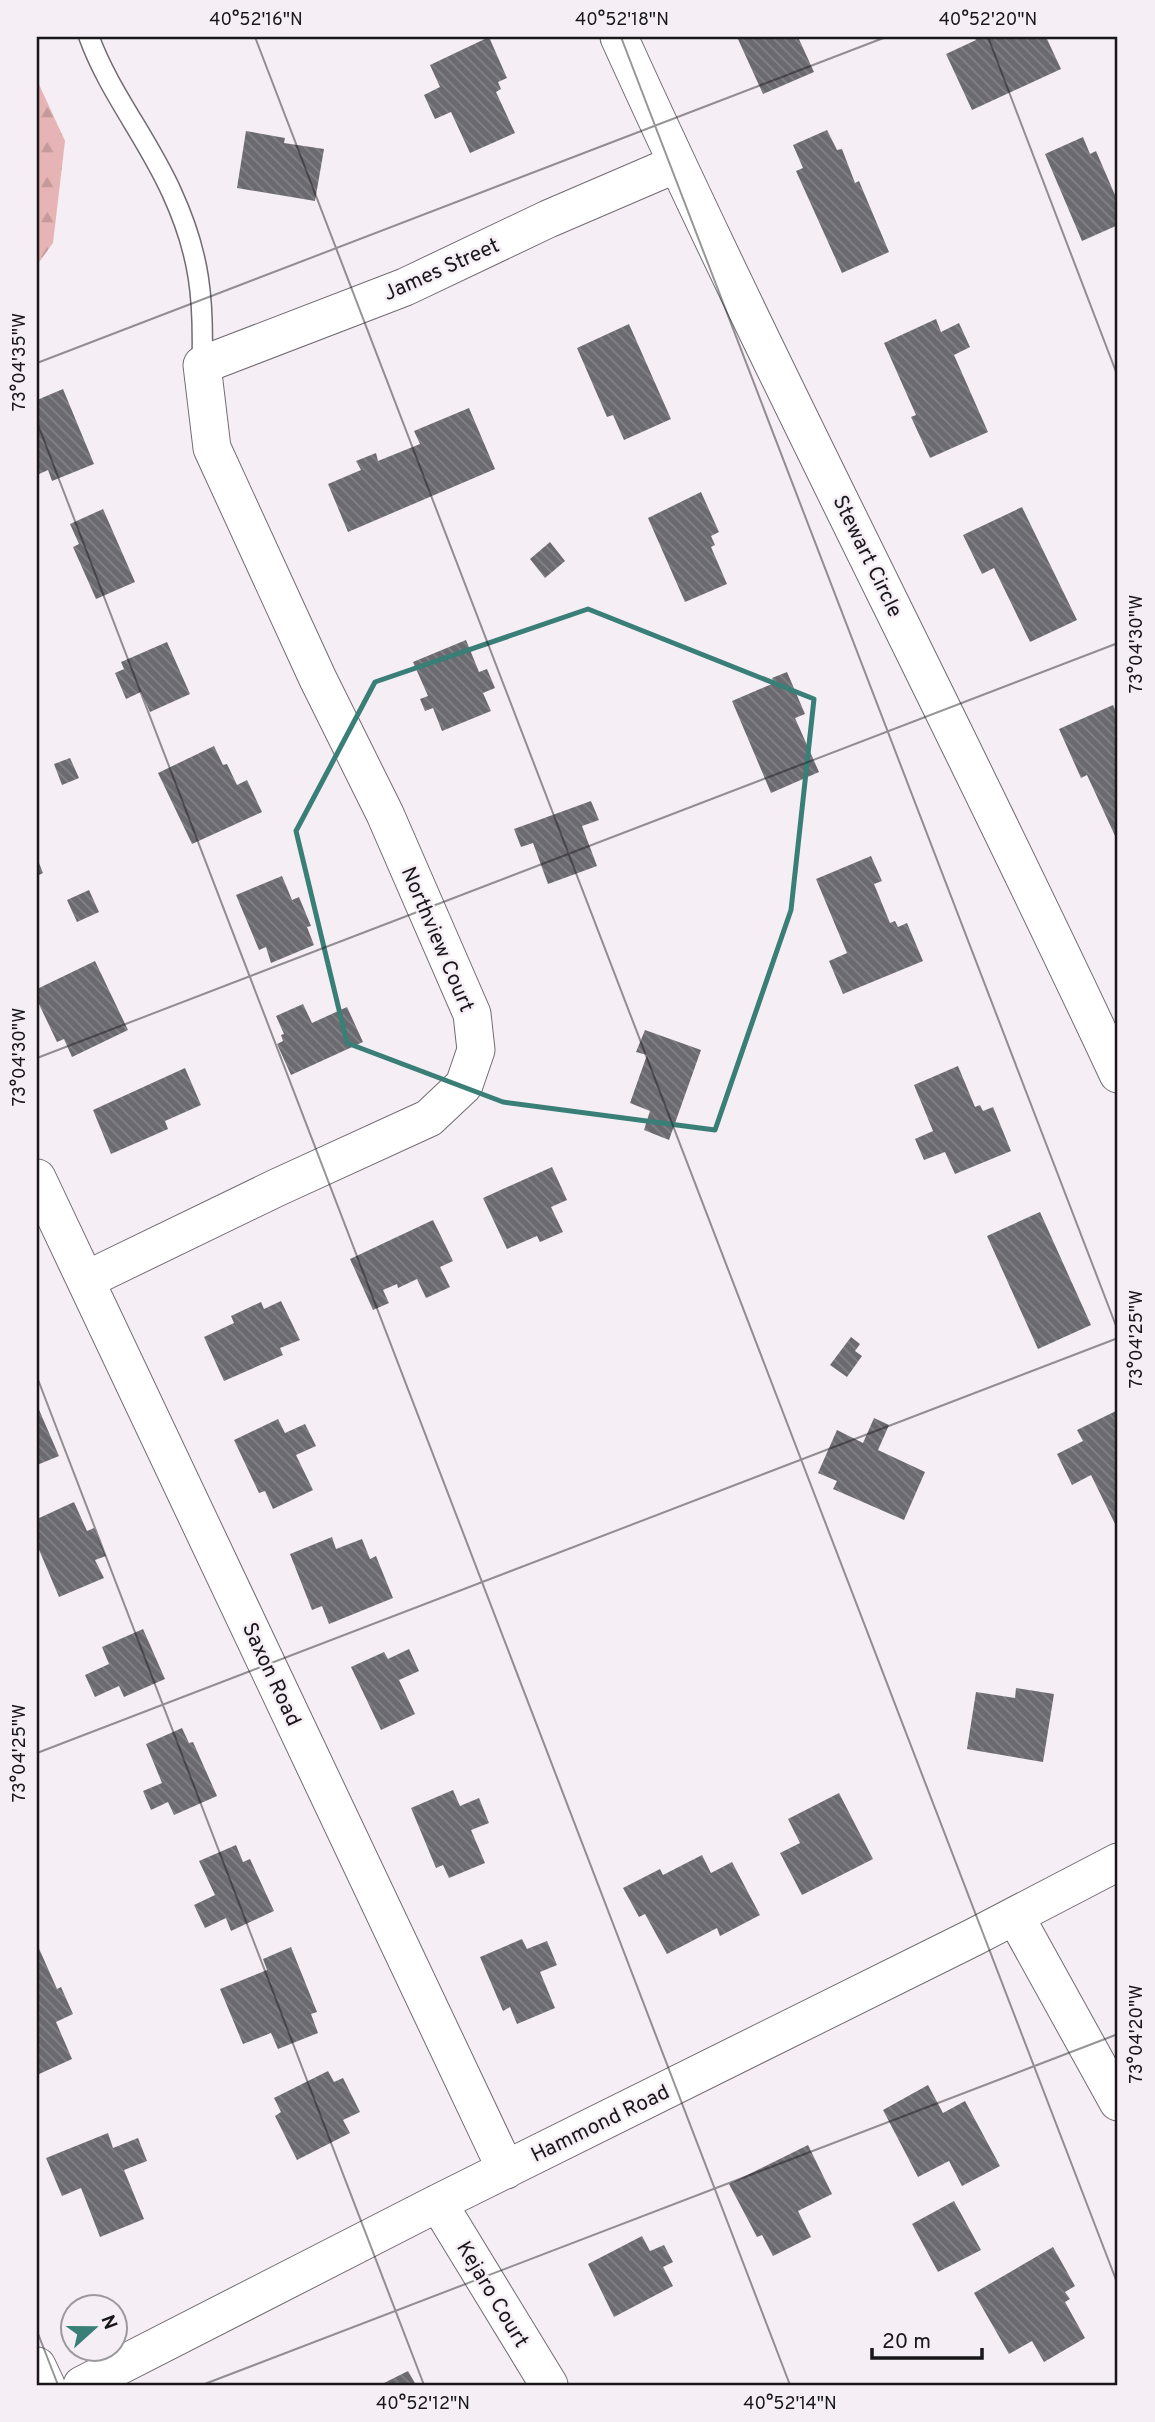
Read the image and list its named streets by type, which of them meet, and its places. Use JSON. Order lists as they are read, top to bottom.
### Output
{
  "streets": {
    "street": [
      "James Street",
      "Stewart Circle",
      "Northview Court",
      "Saxon Road",
      "Hammond Road",
      "Kejaro Court"
    ]
  },
  "crossings": [
    ["James Street", "Stewart Circle"],
    ["James Street", "Northview Court"],
    ["Northview Court", "Saxon Road"],
    ["Saxon Road", "Hammond Road"],
    ["Hammond Road", "Kejaro Court"]
  ],
  "scale_bar": "20 m",
  "north": "right",
  "coordinates": [
    "40°52'16\"N",
    "40°52'18\"N",
    "40°52'20\"N",
    "73°04'35\"W",
    "73°04'30\"W",
    "73°04'25\"W",
    "73°04'20\"W",
    "40°52'12\"N",
    "40°52'14\"N"
  ]
}
